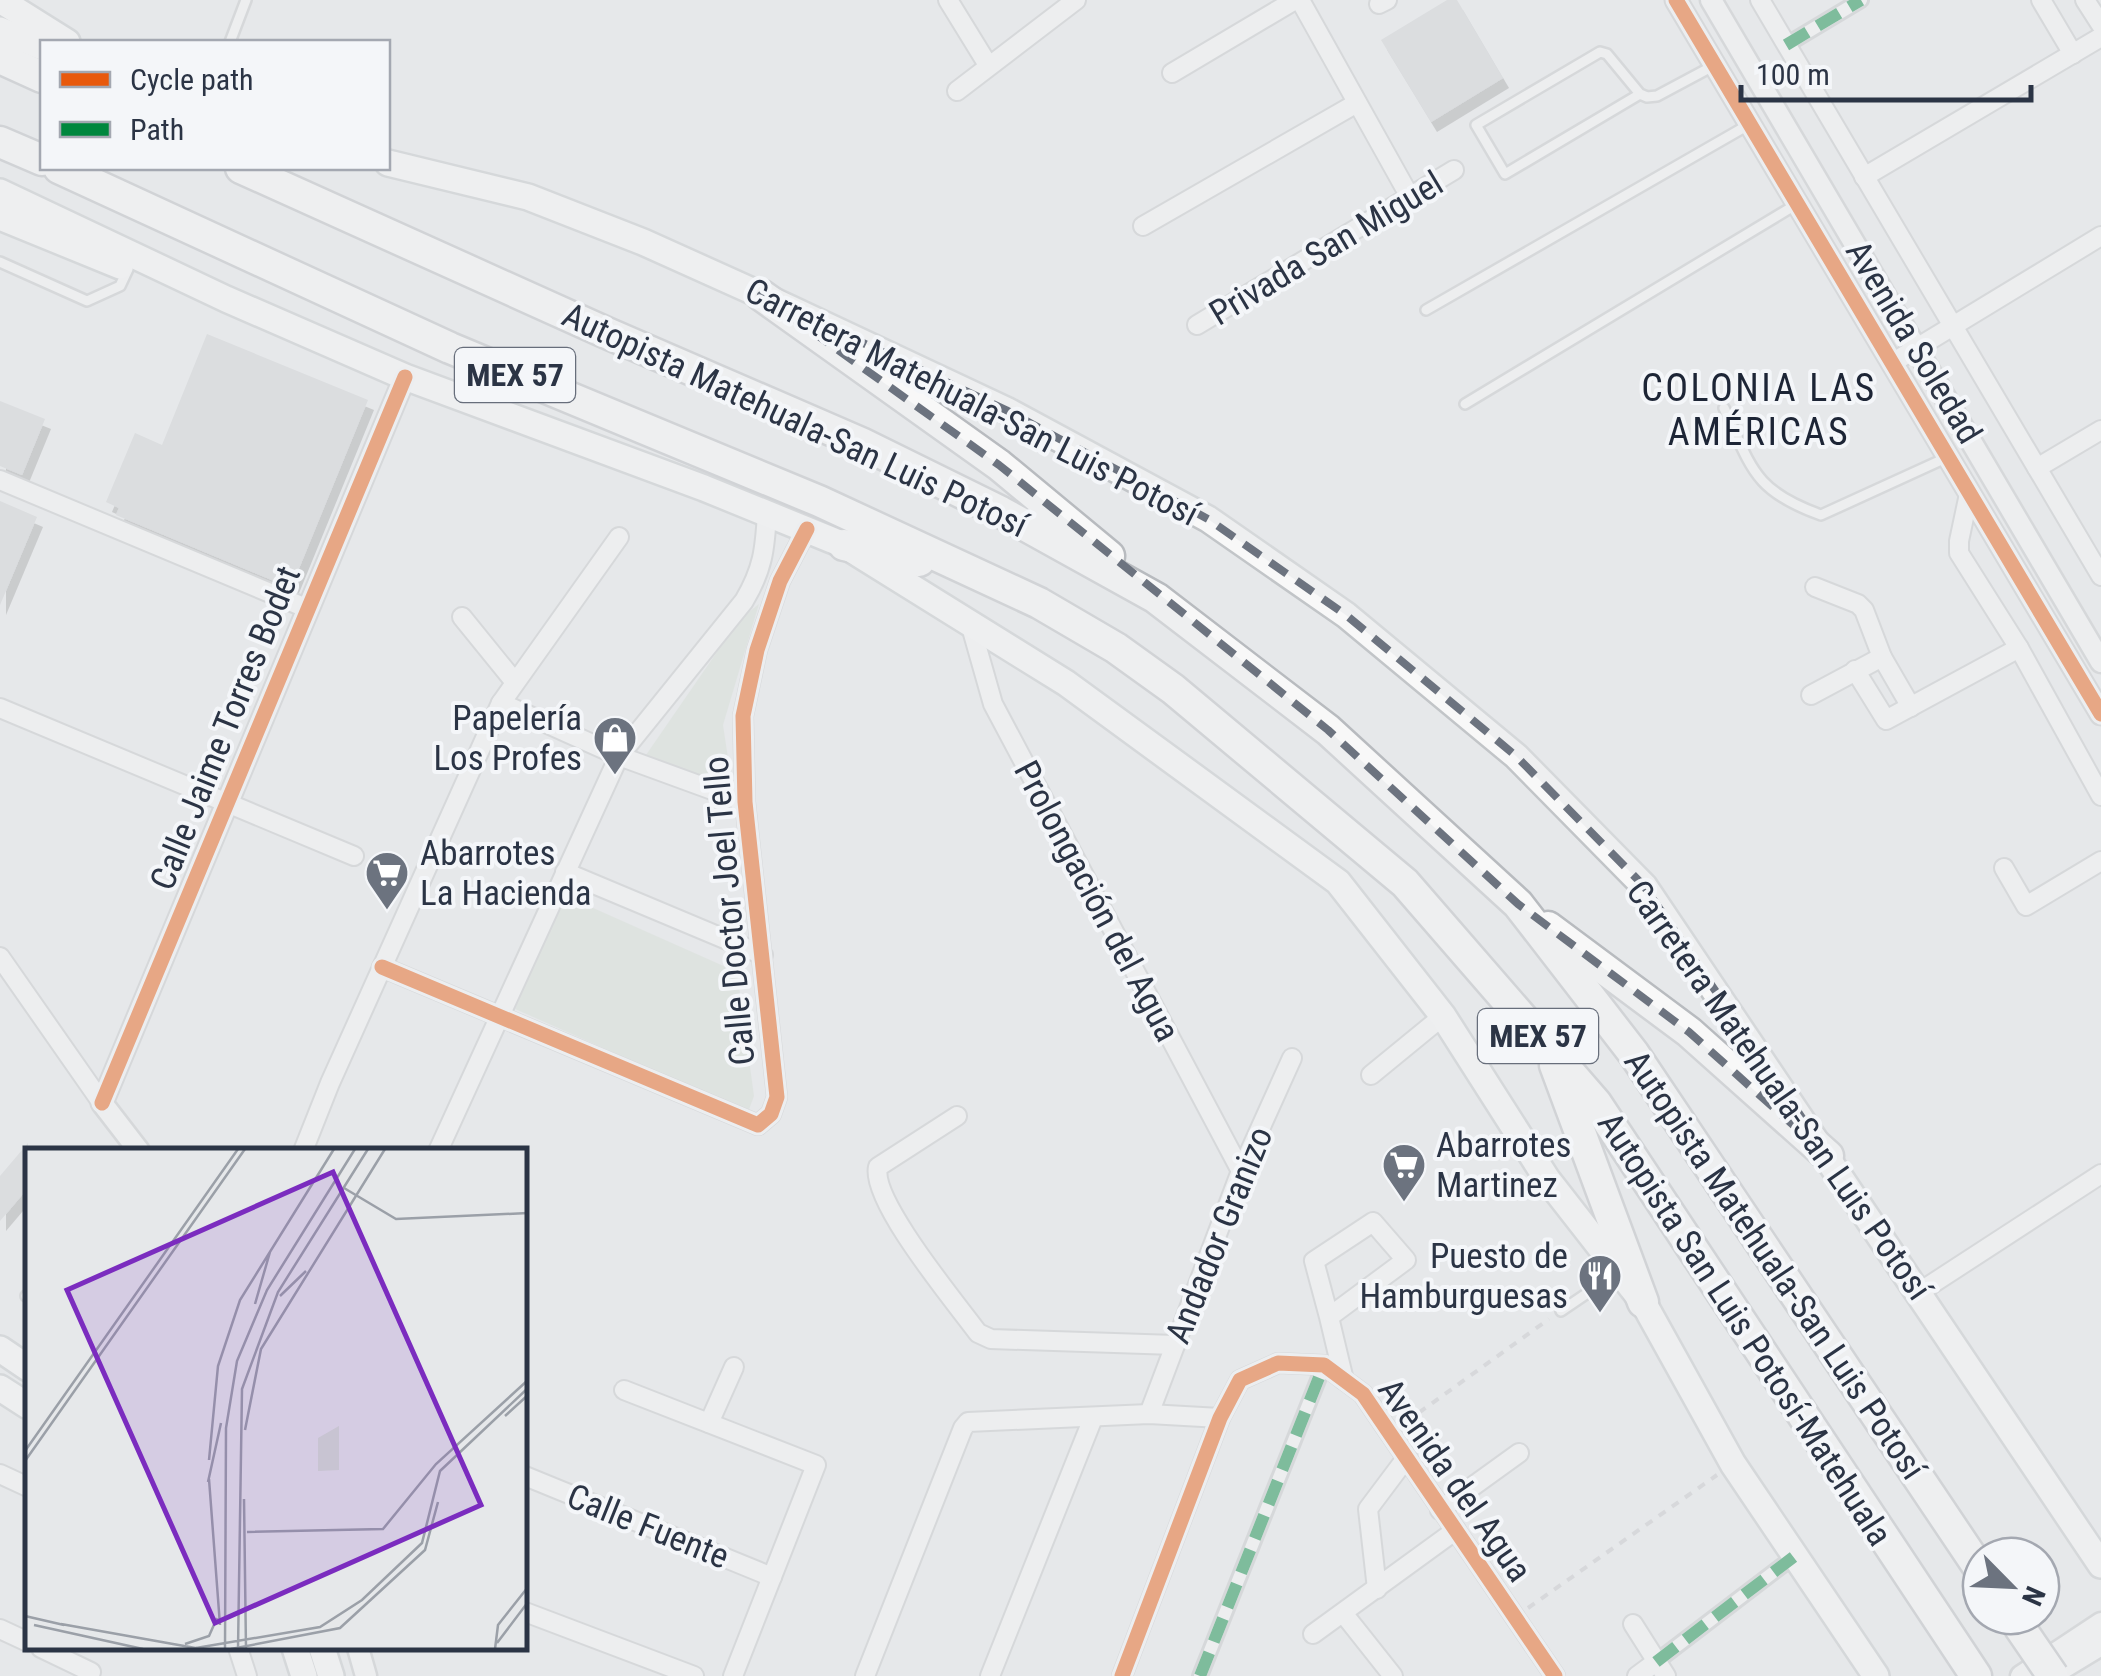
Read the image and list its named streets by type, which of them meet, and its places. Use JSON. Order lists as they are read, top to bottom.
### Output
{
  "streets": {
    "highway": ["MEX 57", "Autopista Matehuala-San Luis Potosí", "Autopista San Luis Potosí-Matehuala"],
    "main road": ["Carretera Matehuala-San Luis Potosí"],
    "street": [
      "Privada San Miguel",
      "Avenida Soledad",
      "Calle Jaime Torres Bodet",
      "Prolongación del Agua",
      "Calle Doctor Joel Tello",
      "Andador Granizo",
      "Avenida del Agua",
      "Calle Fuente"
    ]
  },
  "crossings": [
    ["Prolongación del Agua", "Andador Granizo"]
  ],
  "districts": ["COLONIA LAS AMÉRICAS"],
  "places": {
    "shop": ["Papelería Los Profes"],
    "supermarket": ["Abarrotes La Hacienda", "Abarrotes Martinez"],
    "restaurant": ["Puesto de Hamburguesas"]
  },
  "legend": ["Cycle path", "Path"],
  "scale_bar": "100 m",
  "north": "bottom right"
}
